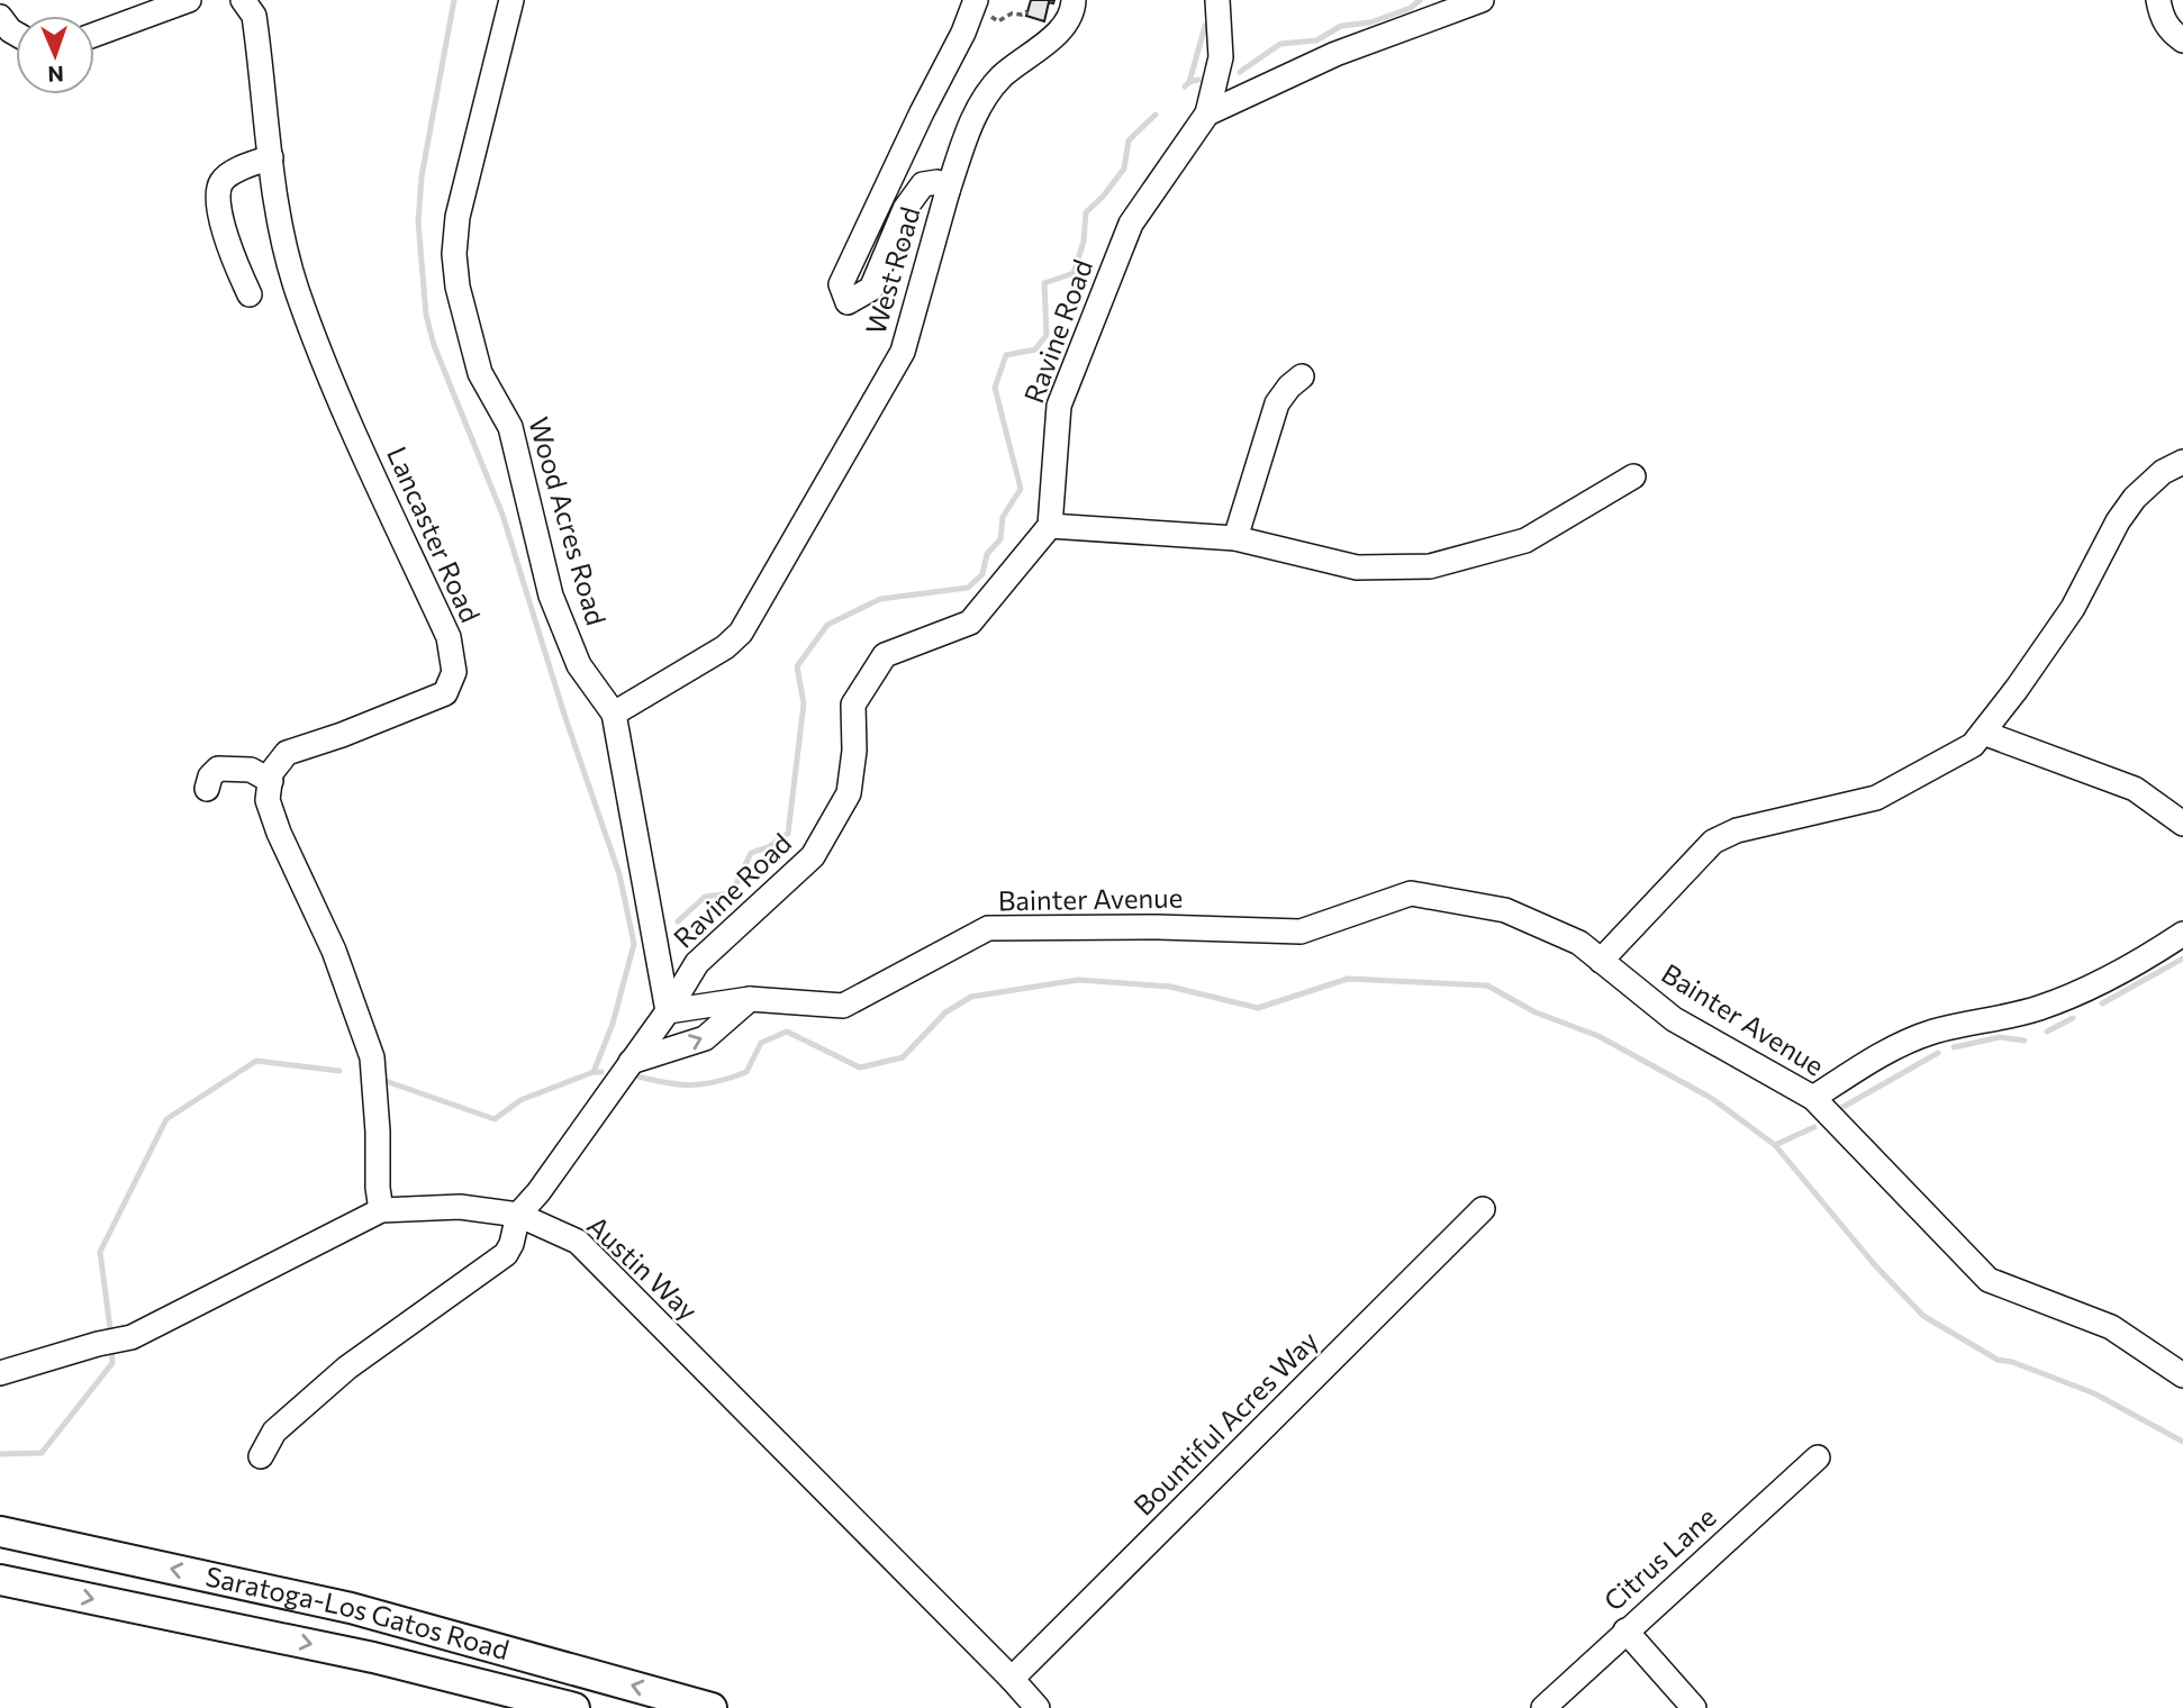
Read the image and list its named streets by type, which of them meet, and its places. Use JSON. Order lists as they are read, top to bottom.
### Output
{
  "streets": {
    "main road": ["Saratoga-Los Gatos Road"],
    "street": [
      "West Road",
      "Ravine Road",
      "Wood Acres Road",
      "Lancaster Road",
      "Bainter Avenue",
      "Austin Way",
      "Bountiful Acres Way",
      "Citrus Lane"
    ]
  },
  "crossings": [
    ["West Road", "Wood Acres Road"],
    ["Ravine Road", "Wood Acres Road"],
    ["Ravine Road", "Bainter Avenue"],
    ["Wood Acres Road", "Bainter Avenue"],
    ["Austin Way", "Bountiful Acres Way"]
  ],
  "north": "bottom"
}
